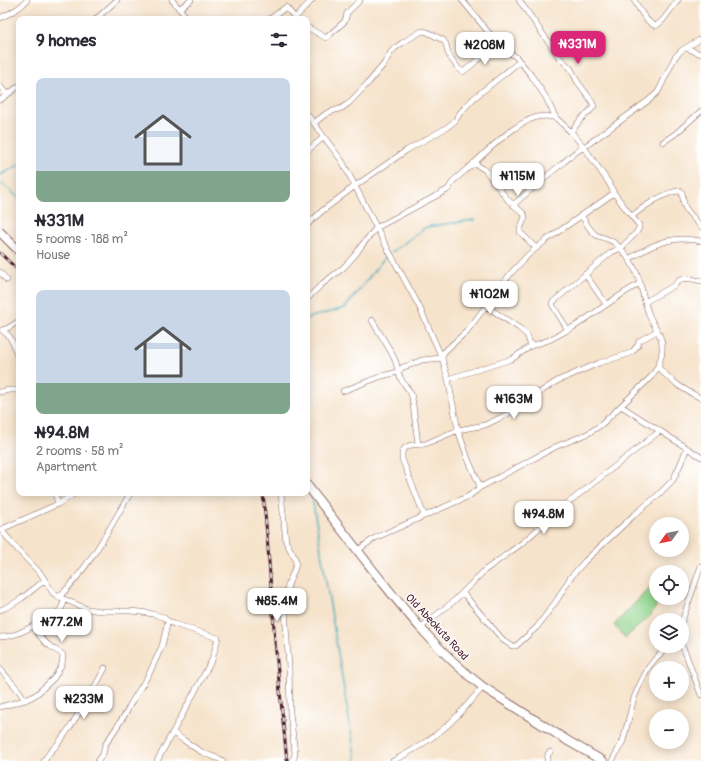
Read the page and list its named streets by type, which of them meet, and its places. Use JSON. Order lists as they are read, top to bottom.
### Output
{
  "streets": {
    "highway": ["Old Abeokuta Road"]
  },
  "north": "bottom left",
  "page": {
    "heading": "9 homes",
    "price": [
      "₦331M",
      "₦208M",
      "₦115M",
      "₦102M",
      "₦163M",
      "₦94.8M",
      "₦85.4M",
      "₦77.2M",
      "₦233M"
    ],
    "list": [
      {
        "name": "₦331M",
        "note": "5 rooms · 188 m² · House"
      },
      {
        "name": "₦94.8M",
        "note": "2 rooms · 58 m² · Apartment"
      }
    ],
    "map_buttons": ["+", "−"]
  }
}
